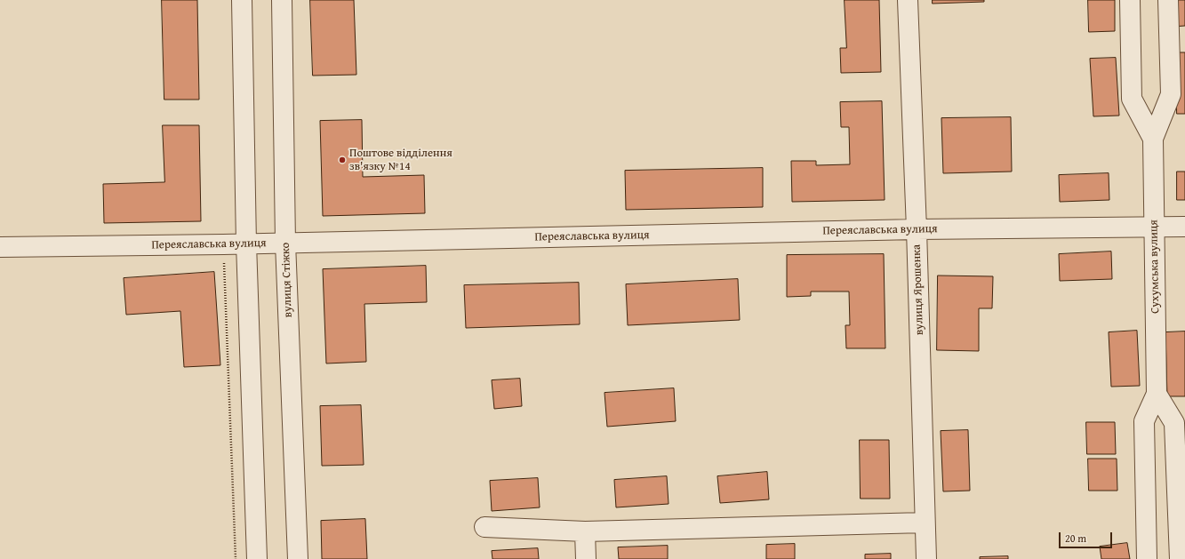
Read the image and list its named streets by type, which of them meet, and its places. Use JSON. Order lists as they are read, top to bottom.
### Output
{
  "streets": {
    "street": [
      "Переяславська вулиця",
      "Сухумська вулиця",
      "вулиця Стіжко",
      "вулиця Ярошенка"
    ]
  },
  "crossings": [
    ["Переяславська вулиця", "Сухумська вулиця"],
    ["Переяславська вулиця", "вулиця Стіжко"],
    ["Переяславська вулиця", "вулиця Ярошенка"]
  ],
  "places": ["Поштове відділення зв'язку №14"],
  "scale_bar": "20 m"
}
